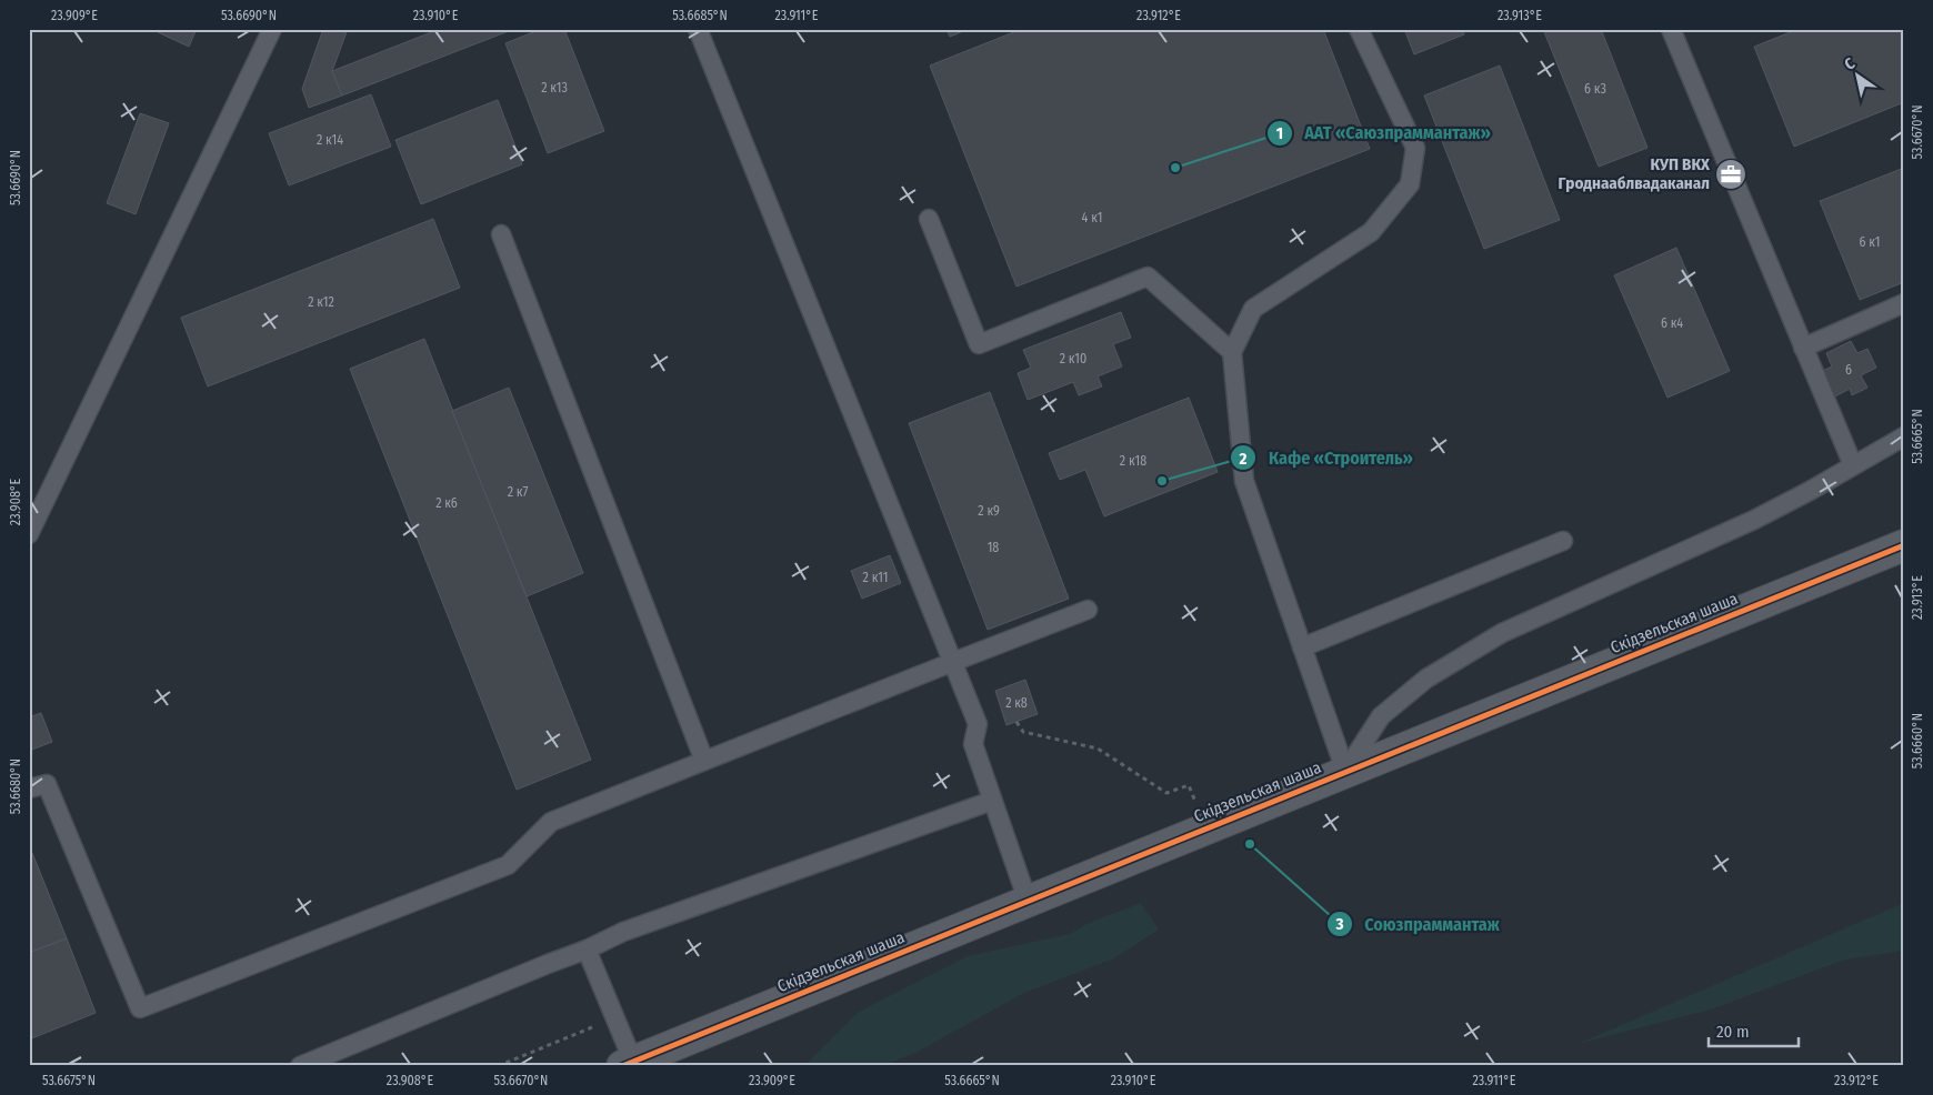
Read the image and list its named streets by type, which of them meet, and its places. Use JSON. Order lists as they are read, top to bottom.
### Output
{
  "streets": {
    "street": ["Скідзельская шаша"]
  },
  "places": {
    "other": ["ААТ «Саюзпраммантаж»", "Кафе «Строитель»", "Союзпраммантаж"],
    "office": ["КУП ВКХ Гроднааблвадаканал"]
  },
  "house_numbers": [
    "2 к13",
    "6 к3",
    "2 к14",
    "4 к1",
    "6 к1",
    "2 к12",
    "6 к4",
    "2 к10",
    "6",
    "2 к18",
    "2 к7",
    "2 к6",
    "2 к9",
    "18",
    "2 к11",
    "2 к8"
  ],
  "scale_bar": "20 m",
  "north": "top left",
  "coordinates": [
    "23.909°E",
    "53.6690°N",
    "23.910°E",
    "53.6685°N",
    "23.911°E",
    "23.912°E",
    "23.913°E",
    "53.6670°N",
    "53.6665°N",
    "23.908°E",
    "53.6660°N",
    "53.6680°N",
    "53.6675°N"
  ]
}
